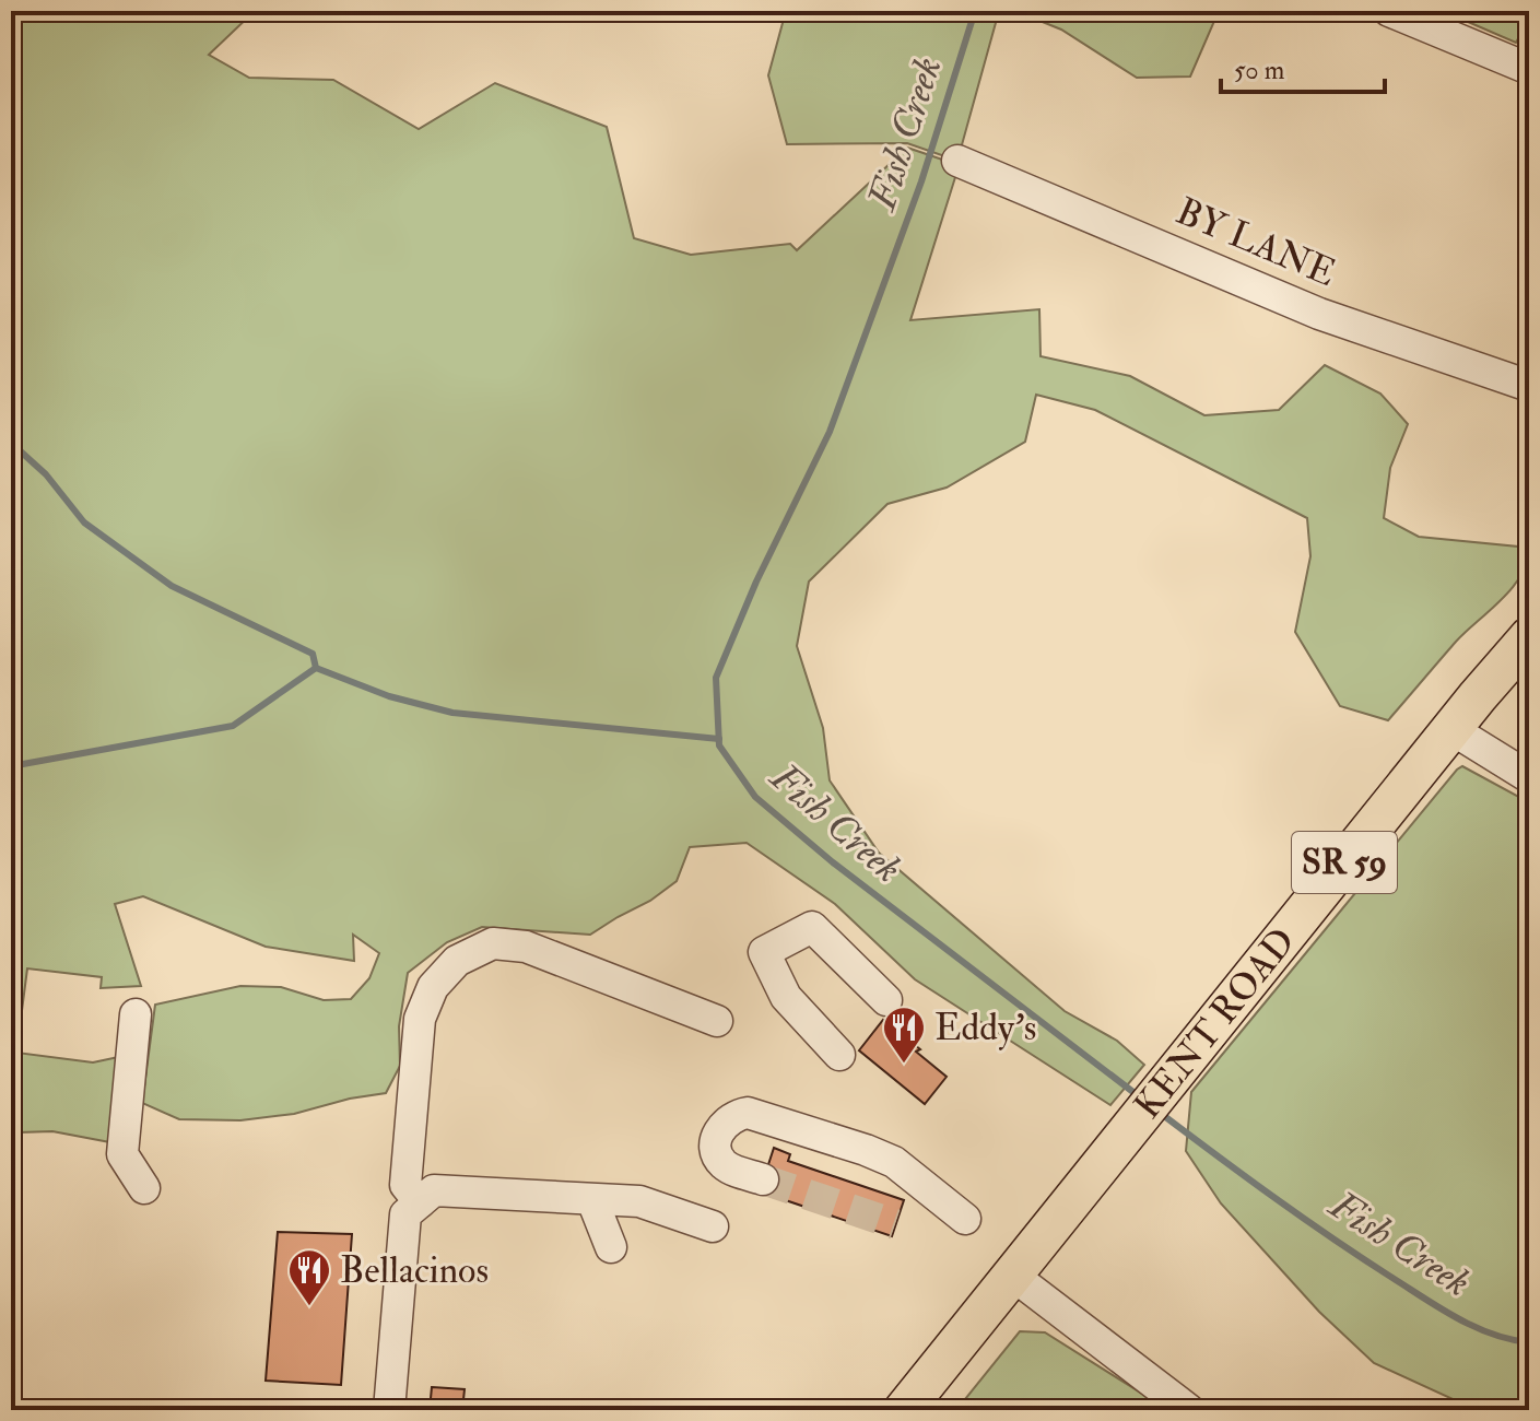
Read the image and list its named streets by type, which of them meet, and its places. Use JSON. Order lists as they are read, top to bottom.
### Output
{
  "streets": {
    "main road": ["SR 59", "KENT ROAD"],
    "street": ["BY LANE"]
  },
  "water": ["Fish Creek"],
  "places": {
    "restaurant": ["Eddy's", "Bellacinos"]
  },
  "scale_bar": "50 m"
}
